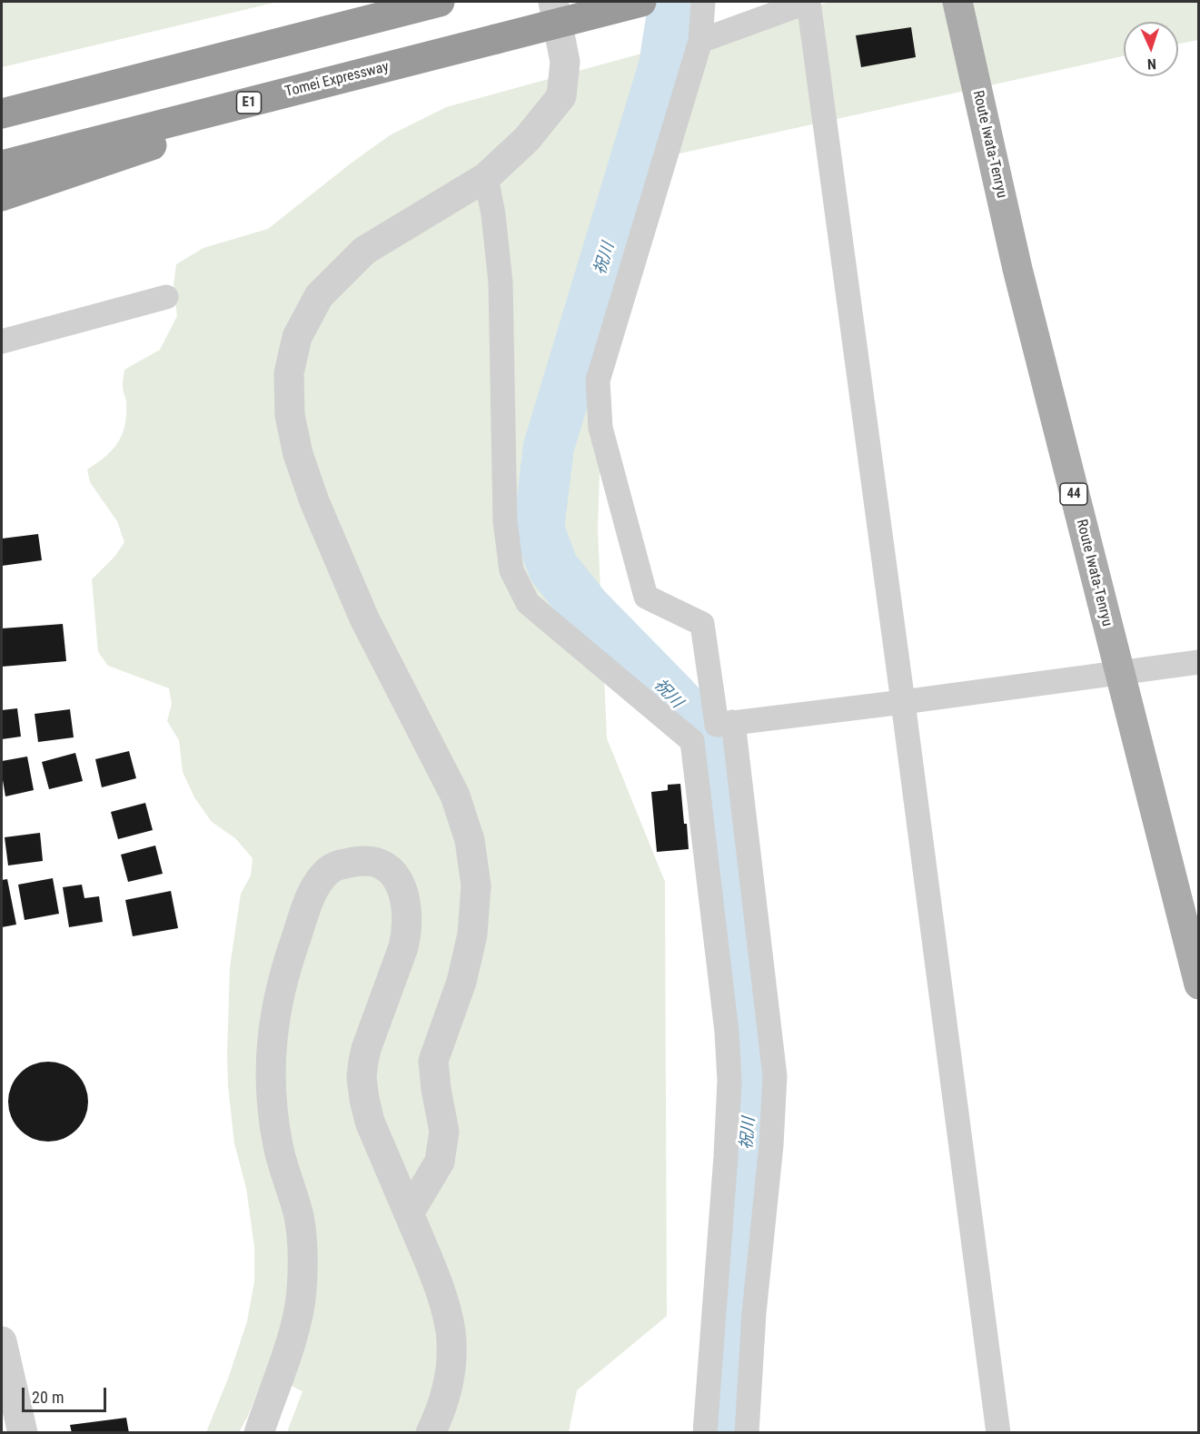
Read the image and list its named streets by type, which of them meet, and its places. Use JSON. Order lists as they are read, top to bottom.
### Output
{
  "streets": {
    "highway": ["Tomei Expressway", "E1"],
    "main road": ["Route Iwata-Tenryu", "44"]
  },
  "water": ["祝川"],
  "scale_bar": "20 m",
  "north": "bottom"
}
